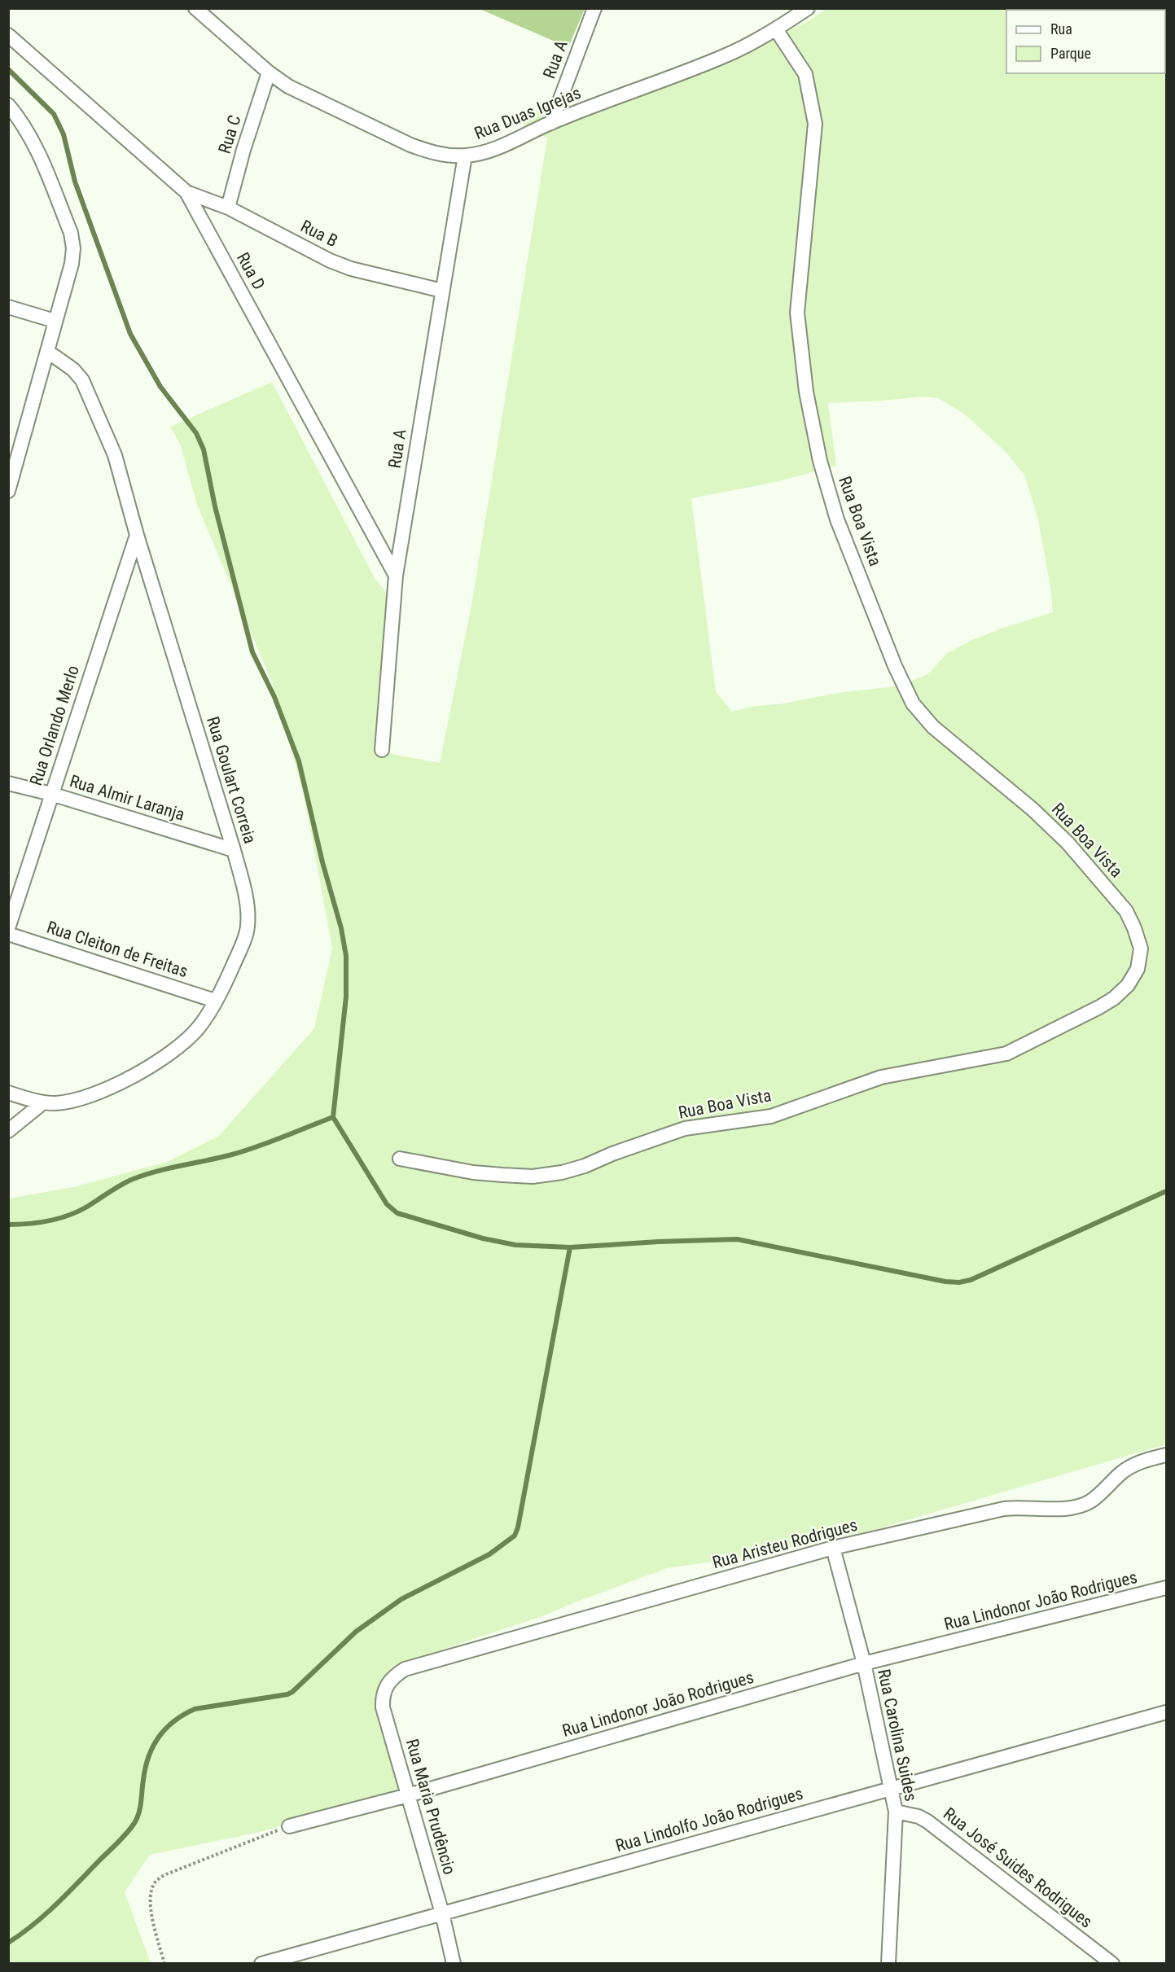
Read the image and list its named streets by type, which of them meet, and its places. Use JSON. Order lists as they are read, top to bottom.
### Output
{
  "streets": {
    "street": [
      "Rua A",
      "Rua Duas Igrejas",
      "Rua C",
      "Rua B",
      "Rua D",
      "Rua Boa Vista",
      "Rua Orlando Merlo",
      "Rua Goulart Correia",
      "Rua Almir Laranja",
      "Rua Cleiton de Freitas",
      "Rua Aristeu Rodrigues",
      "Rua Lindonor João Rodrigues",
      "Rua Carolina Suides",
      "Rua Maria Prudêncio",
      "Rua Lindolfo João Rodrigues",
      "Rua José Suides Rodrigues"
    ]
  },
  "crossings": [
    ["Rua A", "Rua Duas Igrejas"],
    ["Rua A", "Rua B"],
    ["Rua A", "Rua D"],
    ["Rua Duas Igrejas", "Rua C"],
    ["Rua Duas Igrejas", "Rua Boa Vista"],
    ["Rua C", "Rua B"],
    ["Rua B", "Rua D"],
    ["Rua Orlando Merlo", "Rua Goulart Correia"],
    ["Rua Orlando Merlo", "Rua Almir Laranja"],
    ["Rua Goulart Correia", "Rua Almir Laranja"],
    ["Rua Goulart Correia", "Rua Cleiton de Freitas"],
    ["Rua Aristeu Rodrigues", "Rua Carolina Suides"],
    ["Rua Aristeu Rodrigues", "Rua Maria Prudêncio"],
    ["Rua Lindonor João Rodrigues", "Rua Carolina Suides"],
    ["Rua Lindonor João Rodrigues", "Rua Maria Prudêncio"],
    ["Rua Carolina Suides", "Rua Lindolfo João Rodrigues"],
    ["Rua Carolina Suides", "Rua José Suides Rodrigues"],
    ["Rua Maria Prudêncio", "Rua Lindolfo João Rodrigues"]
  ],
  "legend": ["Rua", "Parque"]
}
